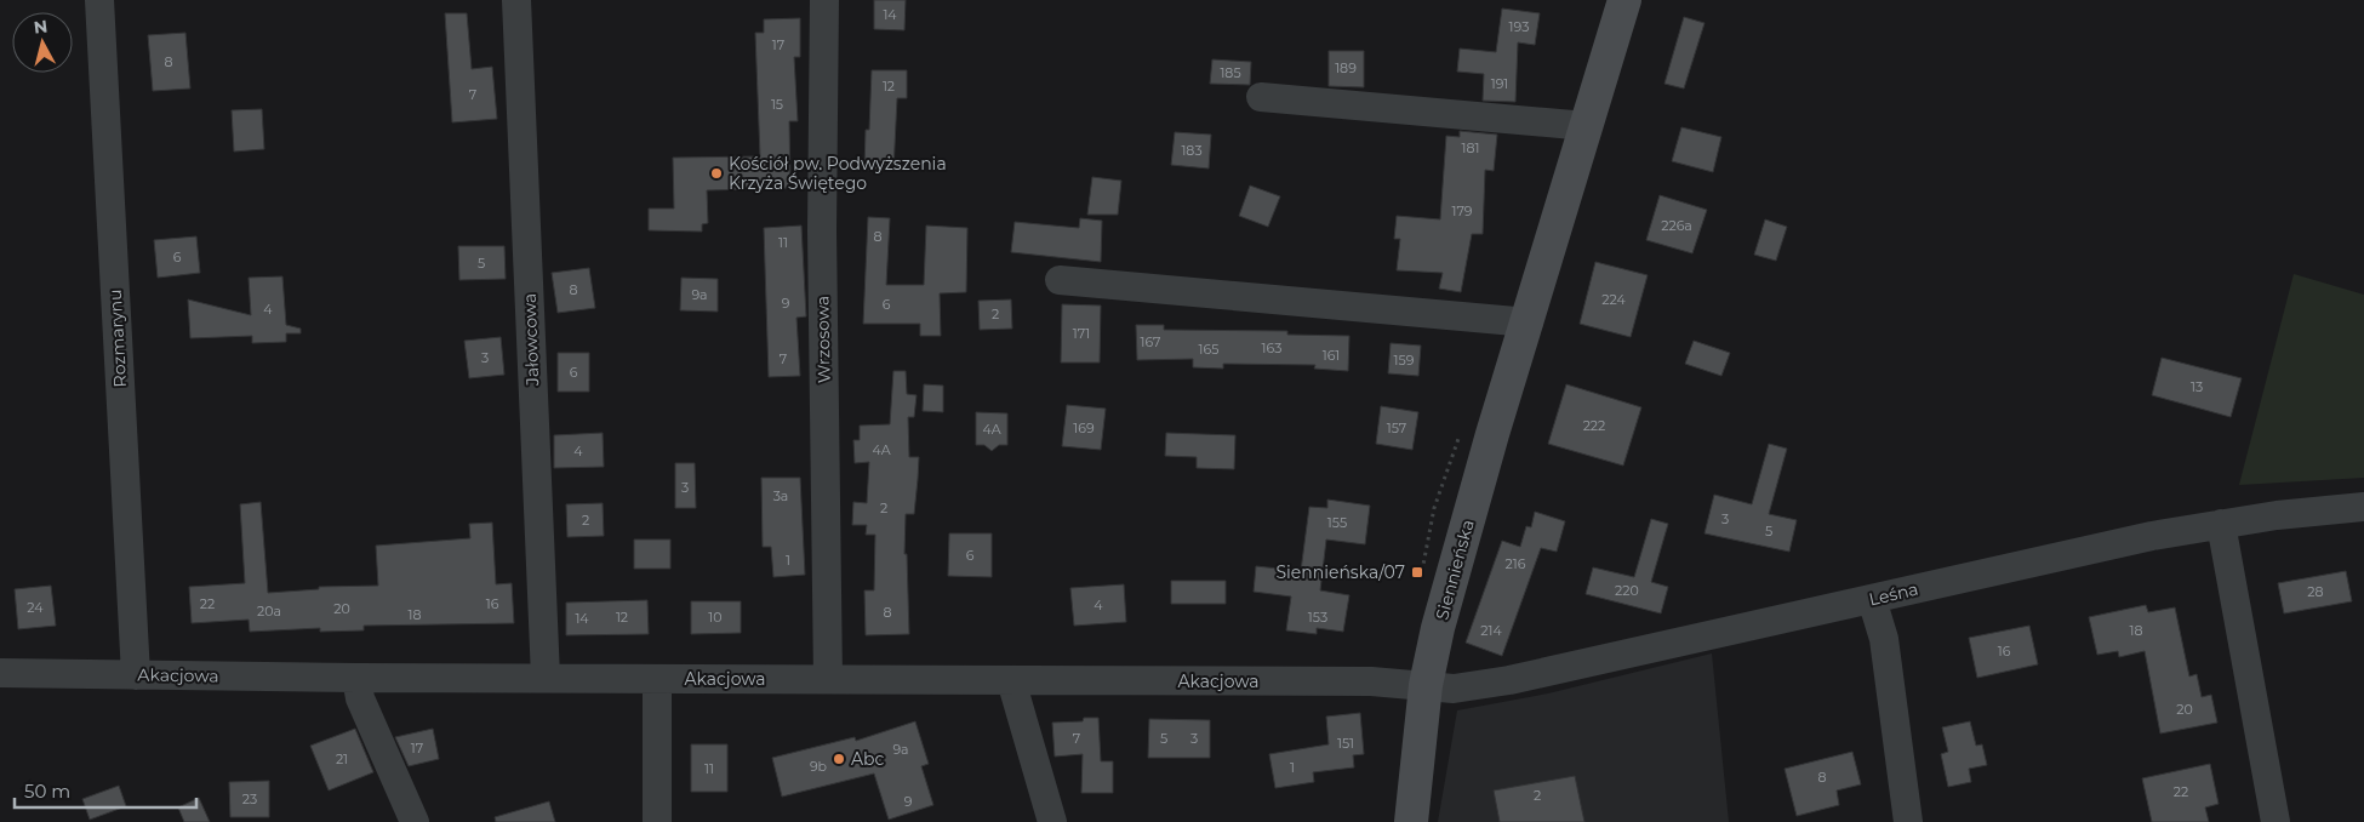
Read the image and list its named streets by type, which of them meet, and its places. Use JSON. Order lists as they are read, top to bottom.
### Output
{
  "streets": {
    "main road": ["Siennieńska"],
    "street": [
      "Rozmarynu",
      "Jałowcowa",
      "Wrzosowa",
      "Leśna",
      "Akacjowa"
    ]
  },
  "crossings": [
    ["Rozmarynu", "Akacjowa"],
    ["Jałowcowa", "Akacjowa"],
    ["Wrzosowa", "Akacjowa"],
    ["Siennieńska", "Leśna"],
    ["Siennieńska", "Akacjowa"],
    ["Leśna", "Akacjowa"]
  ],
  "places": {
    "other": ["Kościół pw. Podwyższenia Krzyża Świętego", "Abc"],
    "transit": ["Siennieńska/07"]
  },
  "house_numbers": [
    "14",
    "193",
    "17",
    "8",
    "189",
    "185",
    "191",
    "12",
    "7",
    "15",
    "181",
    "183",
    "179",
    "226a",
    "8",
    "11",
    "6",
    "5",
    "8",
    "9a",
    "224",
    "9",
    "6",
    "4",
    "2",
    "171",
    "167",
    "163",
    "165",
    "161",
    "3",
    "7",
    "159",
    "6",
    "13",
    "222",
    "169",
    "157",
    "4A",
    "4A",
    "4",
    "3",
    "3a",
    "2",
    "3",
    "2",
    "155",
    "5",
    "6",
    "1",
    "216",
    "220",
    "28",
    "22",
    "16",
    "4",
    "24",
    "20",
    "20a",
    "8",
    "18",
    "12",
    "10",
    "153",
    "14",
    "214",
    "18",
    "16",
    "20",
    "7",
    "5",
    "3",
    "151",
    "17",
    "9a",
    "21",
    "9b",
    "1",
    "11",
    "8",
    "22",
    "2",
    "23",
    "9"
  ],
  "scale_bar": "50 m",
  "north": "top"
}
